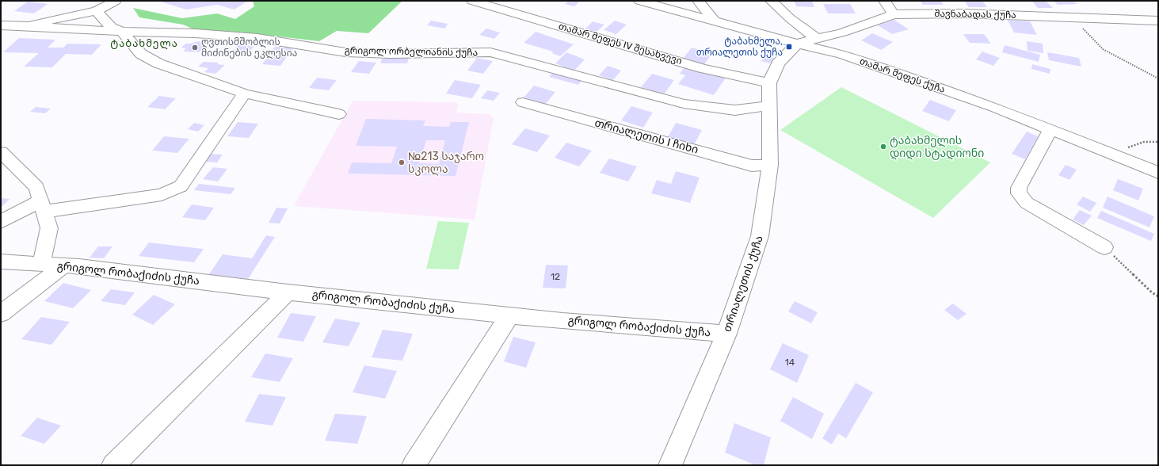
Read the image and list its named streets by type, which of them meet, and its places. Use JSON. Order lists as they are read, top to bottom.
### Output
{
  "streets": {
    "street": [
      "შავნაბადას ქუჩა",
      "თამარ მეფეს IV შესახვევი",
      "გრიგოლ ორბელიანის ქუჩა",
      "თამარ მეფეს ქუჩა",
      "თრიალეთის I ჩიხი",
      "გრიგოლ რობაქიძის ქუჩა",
      "თრიალეთის ქუჩა"
    ]
  },
  "crossings": [
    ["შავნაბადას ქუჩა", "თამარ მეფეს ქუჩა"],
    ["შავნაბადას ქუჩა", "თრიალეთის ქუჩა"],
    ["თამარ მეფეს IV შესახვევი", "თრიალეთის ქუჩა"],
    ["გრიგოლ ორბელიანის ქუჩა", "თრიალეთის ქუჩა"],
    ["თამარ მეფეს ქუჩა", "თრიალეთის ქუჩა"],
    ["თრიალეთის I ჩიხი", "თრიალეთის ქუჩა"],
    ["გრიგოლ რობაქიძის ქუჩა", "თრიალეთის ქუჩა"]
  ],
  "districts": ["ტაბახმელა"],
  "places": {
    "transit": ["ტაბახმელა, თრიალეთის ქუჩა"],
    "other": ["ღვთისმშობლის მიძინების ეკლესია", "ტაბახმელის დიდი სტადიონი", "№213 საჯარო სკოლა"]
  },
  "house_numbers": ["12", "14"]
}
